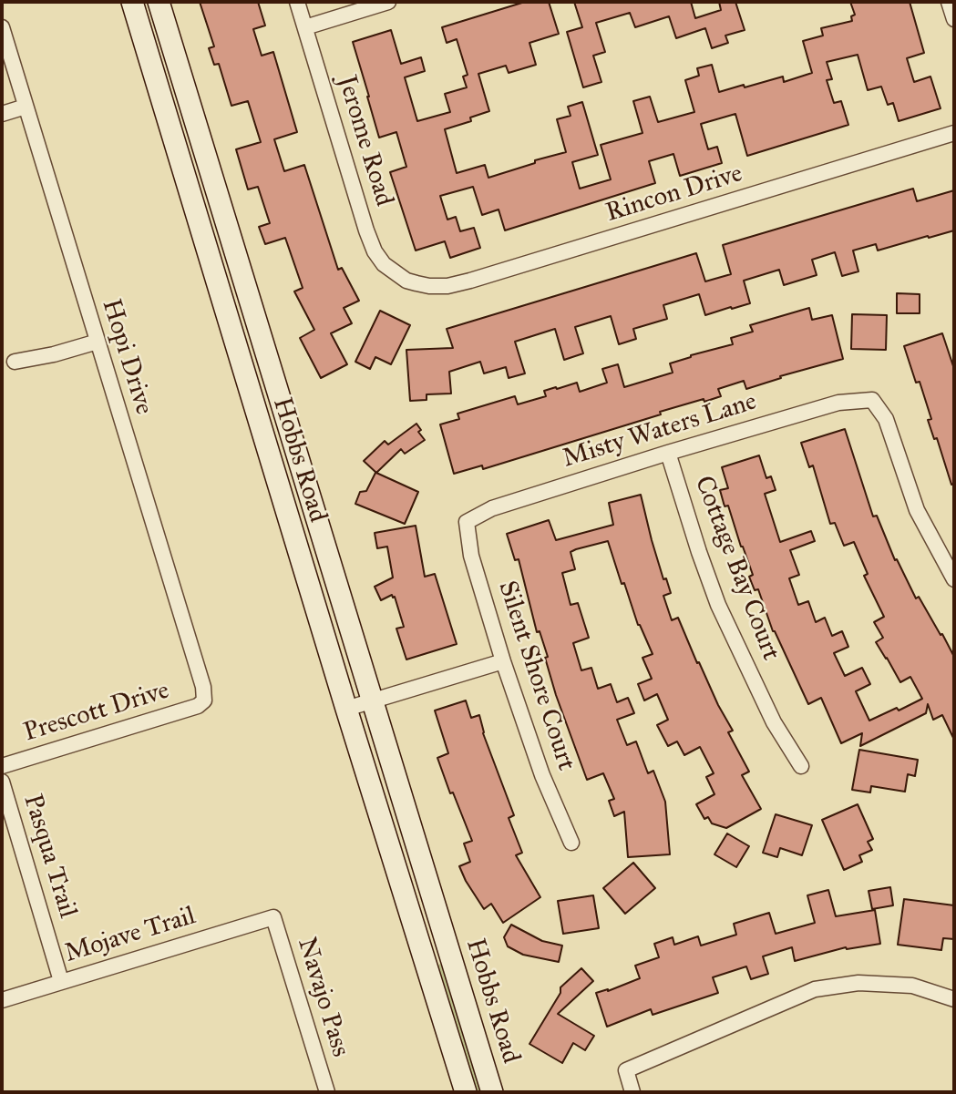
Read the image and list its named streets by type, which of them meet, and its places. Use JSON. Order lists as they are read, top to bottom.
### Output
{
  "streets": {
    "street": [
      "Jerome Road",
      "Rincon Drive",
      "Hopi Drive",
      "Misty Waters Lane",
      "Hobbs Road",
      "Cottage Bay Court",
      "Silent Shore Court",
      "Prescott Drive",
      "Pasqua Trail",
      "Mojave Trail",
      "Navajo Pass"
    ]
  },
  "crossings": [
    ["Jerome Road", "Rincon Drive"],
    ["Hopi Drive", "Prescott Drive"],
    ["Misty Waters Lane", "Cottage Bay Court"],
    ["Misty Waters Lane", "Silent Shore Court"],
    ["Pasqua Trail", "Mojave Trail"],
    ["Mojave Trail", "Navajo Pass"]
  ]
}
